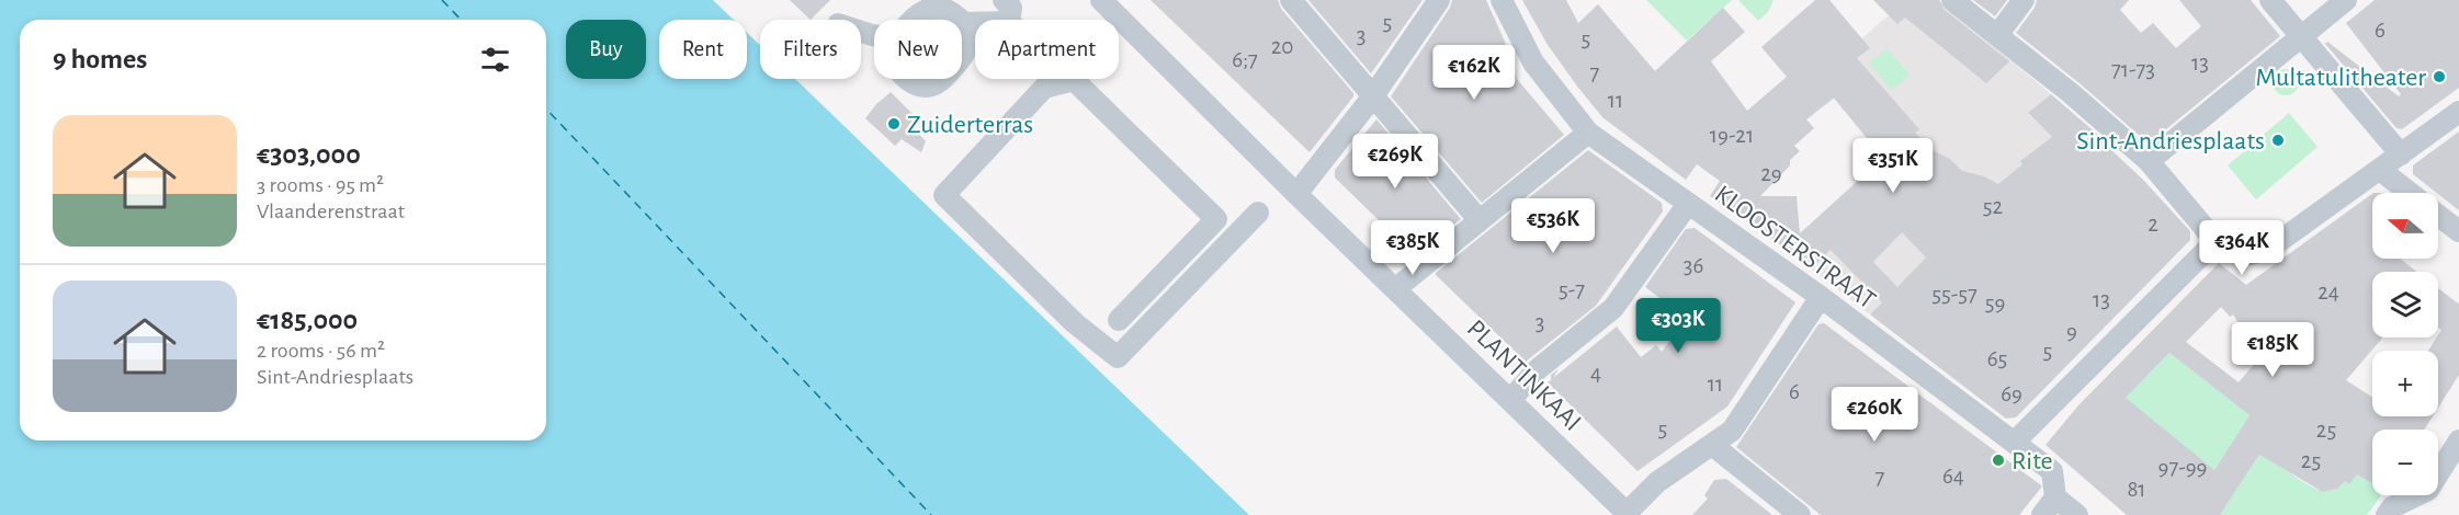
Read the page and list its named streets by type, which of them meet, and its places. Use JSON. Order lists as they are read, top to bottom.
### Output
{
  "streets": {
    "street": ["KLOOSTERSTRAAT", "PLANTINKAAI"]
  },
  "places": [
    "Multatulitheater",
    "Zuiderterras",
    "Sint-Andriesplaats",
    "Rite"
  ],
  "house_numbers": [
    "5",
    "6",
    "3",
    "5",
    "20",
    "6;7",
    "13",
    "71-73",
    "7",
    "11",
    "19-21",
    "29",
    "52",
    "2",
    "36",
    "5-7",
    "24",
    "55-57",
    "13",
    "59",
    "3",
    "9",
    "5",
    "65",
    "4",
    "11",
    "6",
    "69",
    "5",
    "25",
    "25",
    "97-99",
    "64",
    "7",
    "81"
  ],
  "north": "left",
  "page": {
    "chip": [
      "Buy",
      "Rent",
      "Filters",
      "New",
      "Apartment"
    ],
    "heading": "9 homes",
    "price": [
      "€162K",
      "€269K",
      "€351K",
      "€536K",
      "€385K",
      "€364K",
      "€303K",
      "€185K",
      "€260K"
    ],
    "list": [
      {
        "name": "€303,000",
        "note": "3 rooms · 95 m² · Vlaanderenstraat"
      },
      {
        "name": "€185,000",
        "note": "2 rooms · 56 m² · Sint-Andriesplaats"
      }
    ],
    "map_buttons": ["+", "−"]
  }
}
